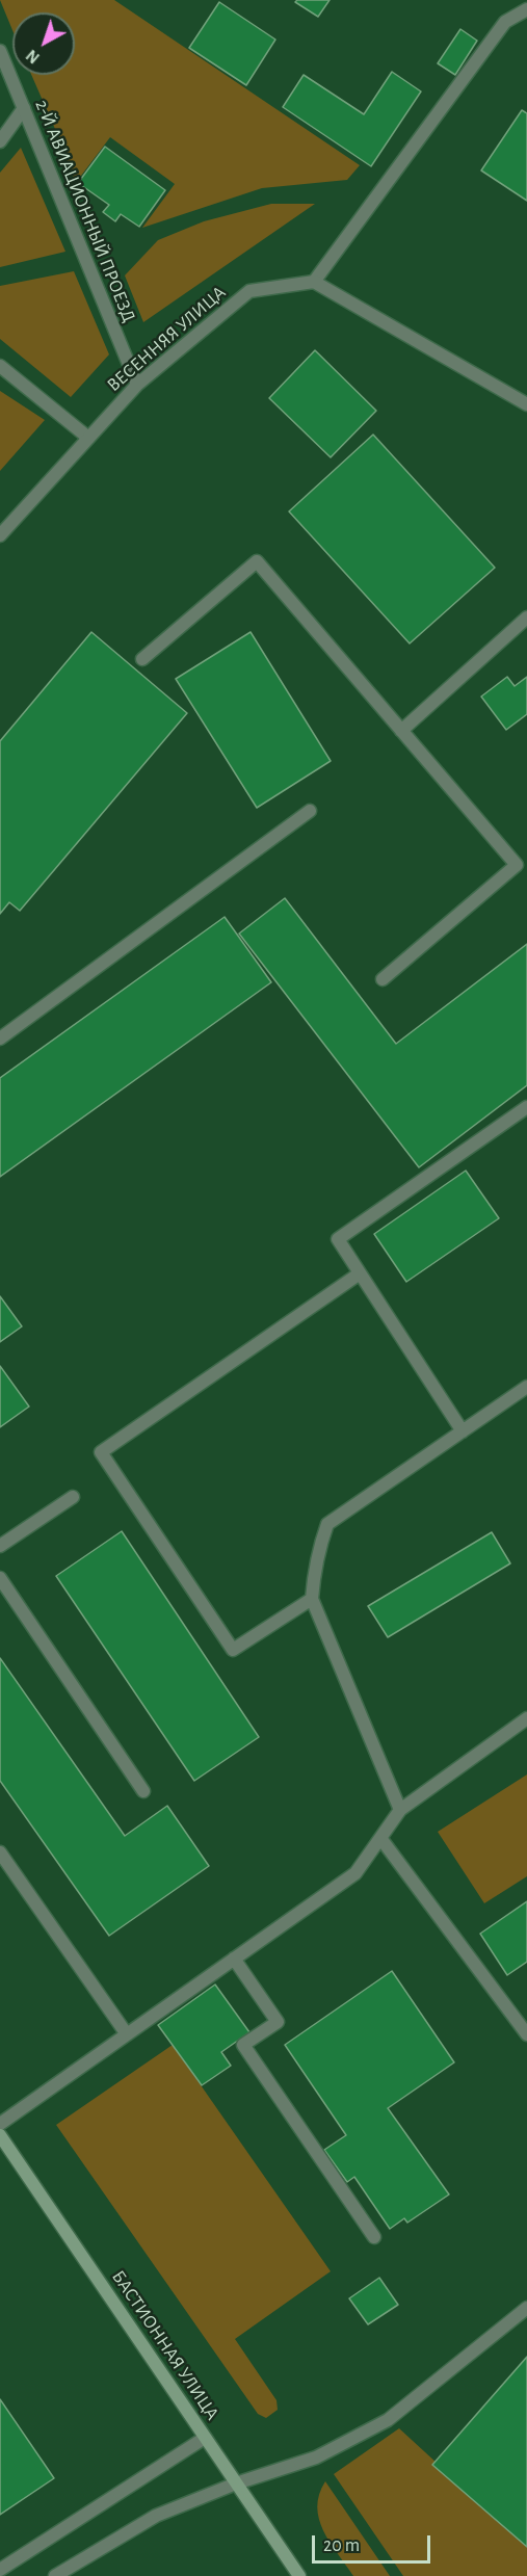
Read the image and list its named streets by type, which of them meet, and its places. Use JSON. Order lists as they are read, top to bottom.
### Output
{
  "streets": {
    "main road": ["БАСТИОННАЯ УЛИЦА"],
    "street": ["2-Й АВИАЦИОННЫЙ ПРОЕЗД", "ВЕСЕННЯЯ УЛИЦА"]
  },
  "crossings": [
    ["2-Й АВИАЦИОННЫЙ ПРОЕЗД", "ВЕСЕННЯЯ УЛИЦА"]
  ],
  "scale_bar": "20 m",
  "north": "bottom left"
}
